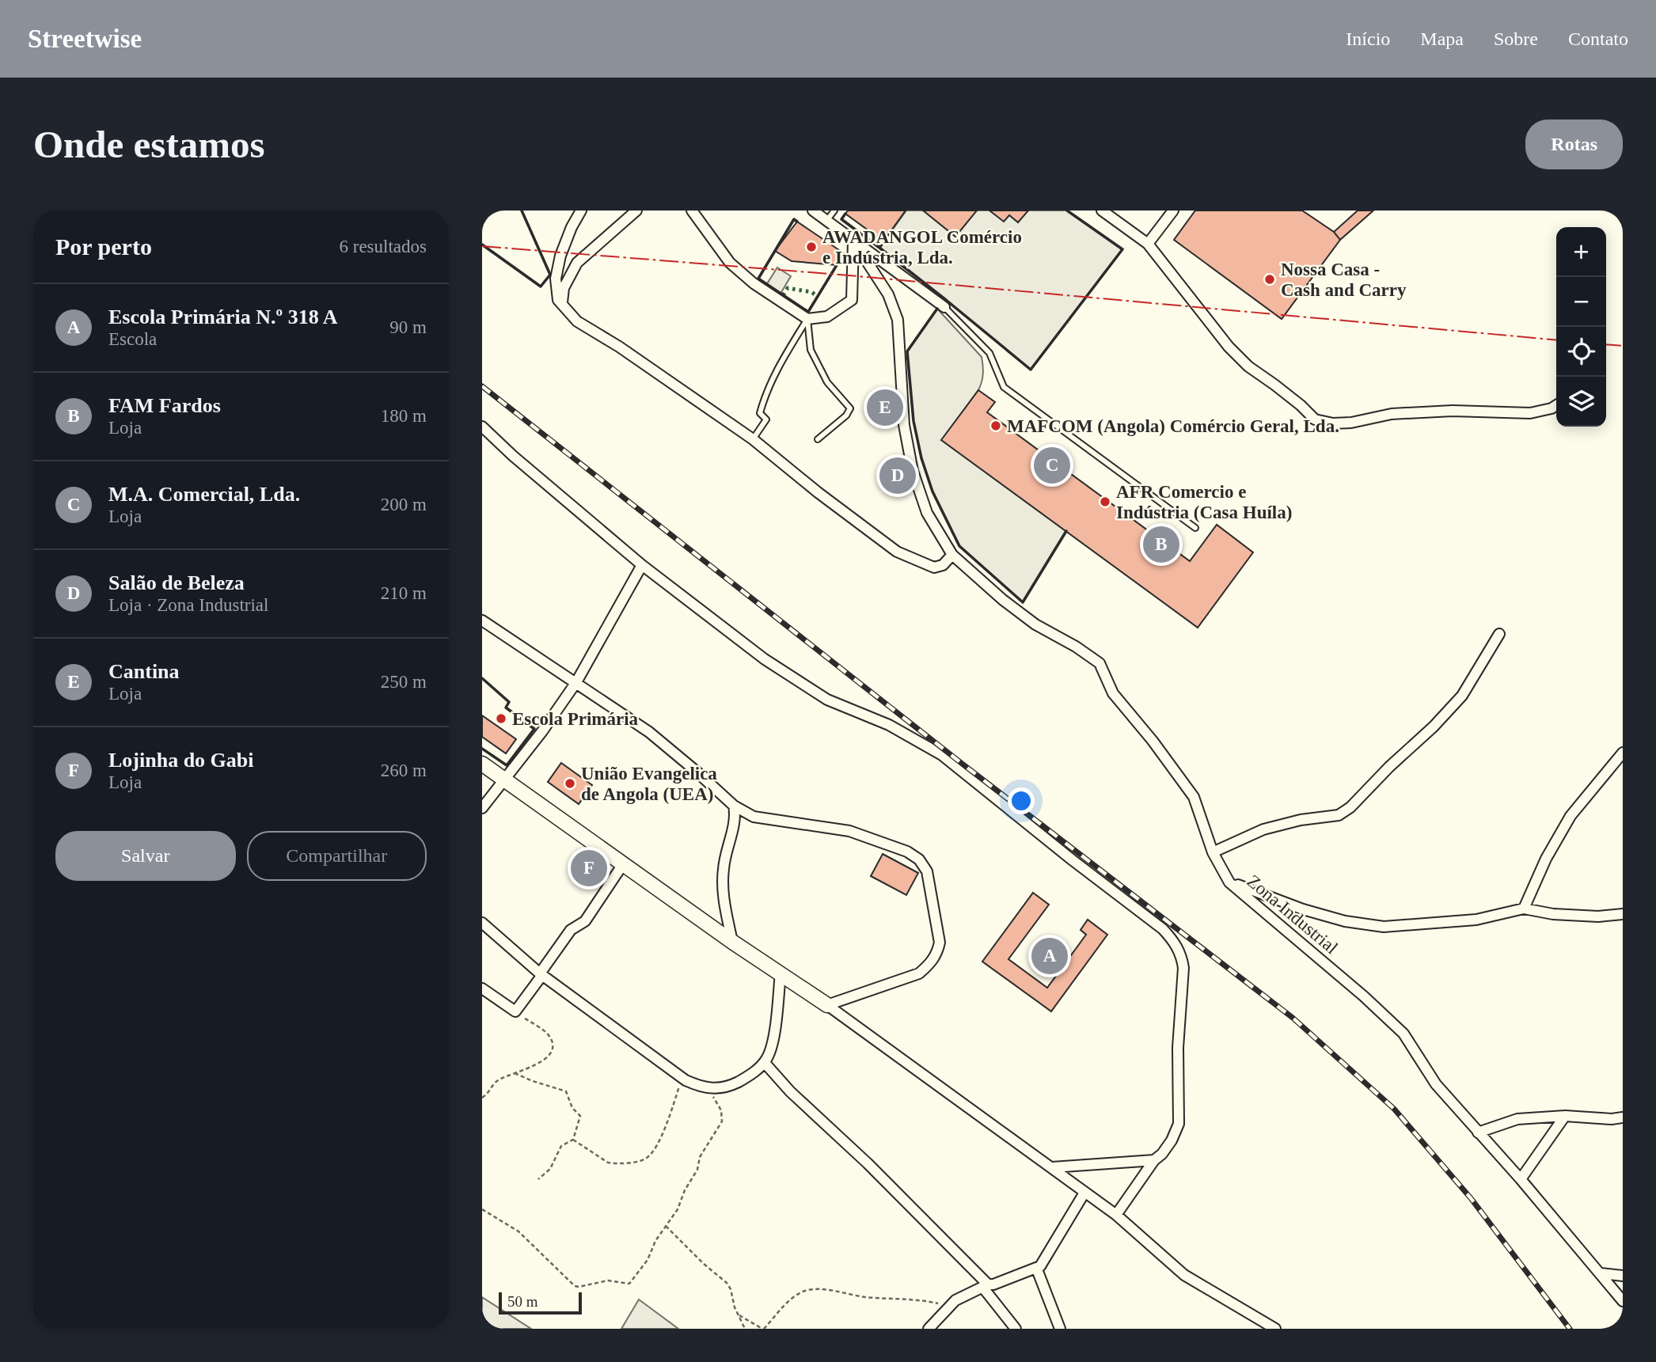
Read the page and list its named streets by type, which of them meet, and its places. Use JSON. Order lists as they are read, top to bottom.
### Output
{
  "streets": {
    "street": ["Zona Industrial"]
  },
  "places": [
    "AWADANGOL Comércio e Indústria, Lda.",
    "Nossa Casa - Cash and Carry",
    "MAFCOM (Angola) Comércio Geral, Lda.",
    "AFR Comercio e Indústria (Casa Huíla)",
    "Escola Primária",
    "União Evangelica de Angola (UEA)"
  ],
  "scale_bar": "50 m",
  "page": {
    "header": "Streetwise",
    "nav": [
      "Início",
      "Mapa",
      "Sobre",
      "Contato"
    ],
    "buttons": [
      "Rotas",
      ["Salvar", "Compartilhar"]
    ],
    "title": "Onde estamos",
    "heading": ["Por perto", "6 resultados"],
    "map_buttons": ["+", "−"],
    "list": [
      {
        "mark": "A",
        "name": "Escola Primária N.º 318 A",
        "note": "Escola",
        "value": "90 m"
      },
      {
        "mark": "B",
        "name": "FAM Fardos",
        "note": "Loja",
        "value": "180 m"
      },
      {
        "mark": "C",
        "name": "M.A. Comercial, Lda.",
        "note": "Loja",
        "value": "200 m"
      },
      {
        "mark": "D",
        "name": "Salão de Beleza",
        "note": "Loja · Zona Industrial",
        "value": "210 m"
      },
      {
        "mark": "E",
        "name": "Cantina",
        "note": "Loja",
        "value": "250 m"
      },
      {
        "mark": "F",
        "name": "Lojinha do Gabi",
        "note": "Loja",
        "value": "260 m"
      }
    ],
    "pins": [
      "E",
      "C",
      "D",
      "B",
      "F",
      "A"
    ],
    "scale": "50 m"
  }
}
